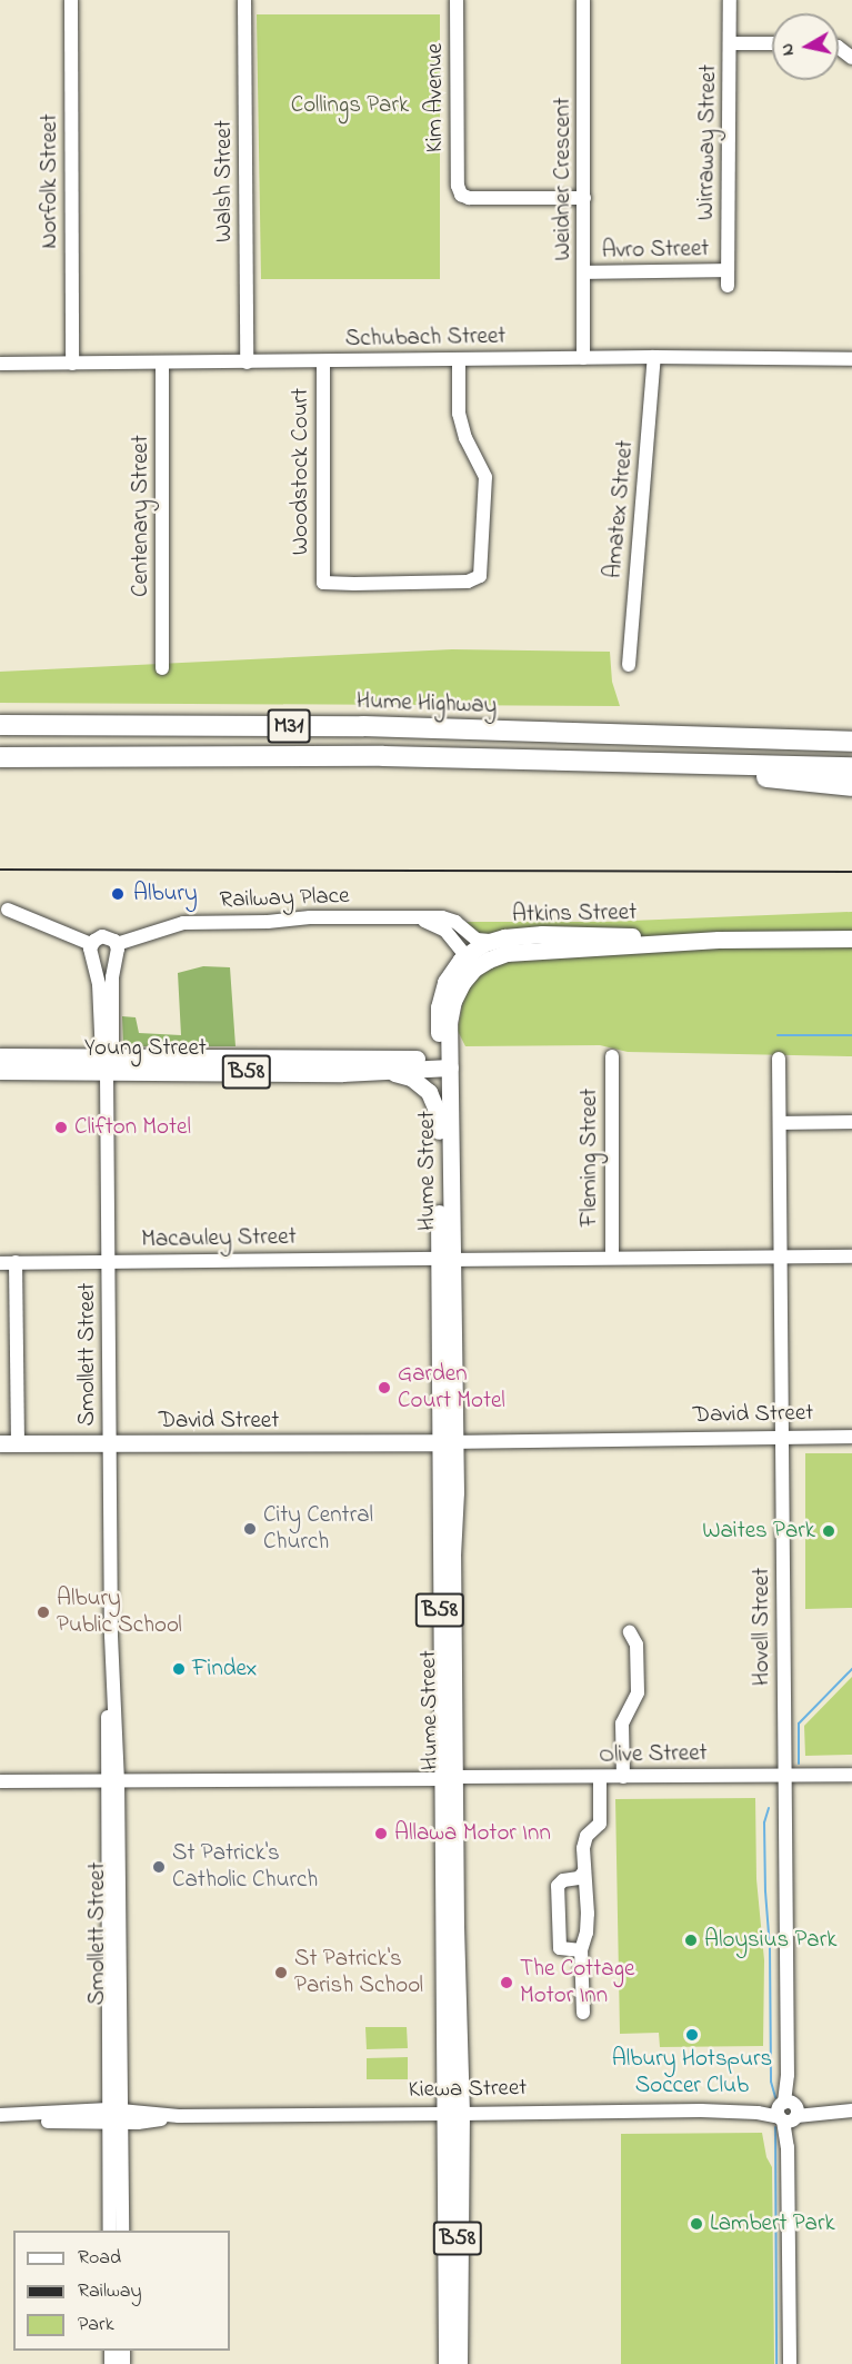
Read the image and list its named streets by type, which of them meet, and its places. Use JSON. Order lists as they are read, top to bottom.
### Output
{
  "streets": {
    "highway": ["Hume Highway", "M31"],
    "main road": [
      "Atkins Street",
      "Young Street",
      "B58",
      "Hume Street",
      "David Street"
    ],
    "street": [
      "Kim Avenue",
      "Wirraway Street",
      "Weidner Crescent",
      "Norfolk Street",
      "Walsh Street",
      "Avro Street",
      "Schubach Street",
      "Woodstock Court",
      "Amatex Street",
      "Centenary Street",
      "Railway Place",
      "Fleming Street",
      "Macauley Street",
      "Smollett Street",
      "Hovell Street",
      "Olive Street",
      "Kiewa Street"
    ]
  },
  "crossings": [
    ["Kim Avenue", "Weidner Crescent"],
    ["Wirraway Street", "Avro Street"],
    ["Weidner Crescent", "Avro Street"],
    ["Weidner Crescent", "Schubach Street"],
    ["Norfolk Street", "Schubach Street"],
    ["Walsh Street", "Schubach Street"],
    ["Schubach Street", "Woodstock Court"],
    ["Schubach Street", "Amatex Street"],
    ["Schubach Street", "Centenary Street"],
    ["Railway Place", "Atkins Street"],
    ["Atkins Street", "Young Street"],
    ["Atkins Street", "Hume Street"],
    ["Young Street", "B58"],
    ["Young Street", "Hume Street"],
    ["Young Street", "Smollett Street"],
    ["B58", "Hume Street"],
    ["Fleming Street", "Macauley Street"],
    ["Hume Street", "Macauley Street"],
    ["Hume Street", "David Street"],
    ["Hume Street", "Olive Street"],
    ["Hume Street", "Kiewa Street"],
    ["Macauley Street", "Smollett Street"],
    ["Macauley Street", "Hovell Street"],
    ["Smollett Street", "David Street"],
    ["Smollett Street", "Olive Street"],
    ["Smollett Street", "Kiewa Street"],
    ["David Street", "Hovell Street"],
    ["Hovell Street", "Olive Street"],
    ["Hovell Street", "Kiewa Street"]
  ],
  "parks": ["Collings Park"],
  "places": [
    "Albury",
    "Clifton Motel",
    "Garden Court Motel",
    "City Central Church",
    "Waites Park",
    "Albury Public School",
    "Findex",
    "Allawa Motor Inn",
    "St Patrick's Catholic Church",
    "Aloysius Park",
    "St Patrick's Parish School",
    "The Cottage Motor Inn",
    "Albury Hotspurs Soccer Club",
    "Lambert Park"
  ],
  "legend": ["Road", "Railway", "Park"],
  "north": "left"
}
